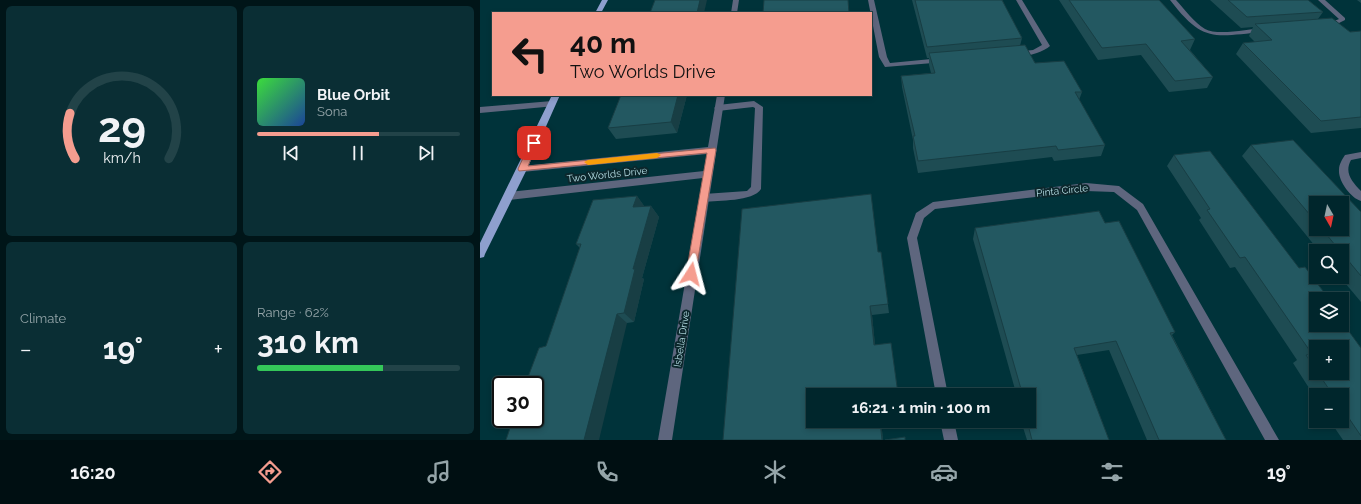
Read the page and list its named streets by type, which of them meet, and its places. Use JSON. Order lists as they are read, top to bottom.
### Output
{
  "streets": {
    "street": ["Two Worlds Drive", "Pinta Circle", "Isbella Drive"]
  },
  "crossings": [
    ["Two Worlds Drive", "Isbella Drive"]
  ],
  "north": "bottom",
  "page": {
    "turn": ["40 m", "Two Worlds Drive"],
    "song": ["Blue Orbit", "Sona"],
    "map_buttons": ["+", "−"],
    "tile": [
      "Climate",
      ["Range · 62%", "310 km"]
    ],
    "heat": ["−", "19°", "+"],
    "limit": "30",
    "trip": "16:21 · 1 min · 100 m",
    "tabs": ["16:20", "19°"],
    "gauge": ["29", "km/h"]
  }
}
